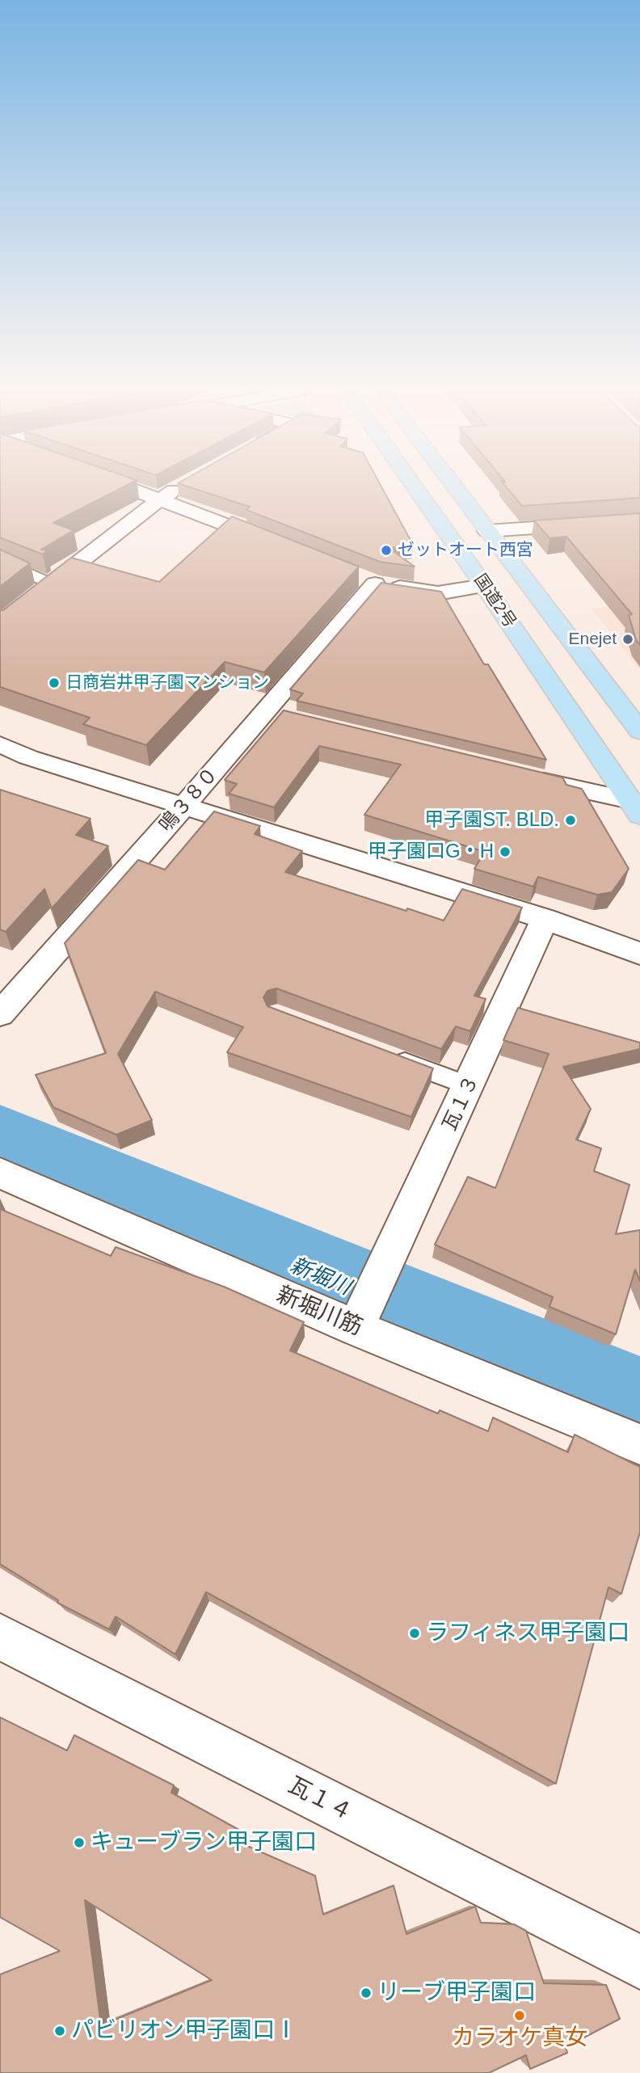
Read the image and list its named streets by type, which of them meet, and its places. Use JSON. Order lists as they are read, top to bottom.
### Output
{
  "streets": {
    "highway": ["国道2号"],
    "street": [
      "鳴３８０",
      "瓦１３",
      "新堀川筋",
      "瓦１４"
    ]
  },
  "crossings": [
    ["国道2号", "鳴３８０"],
    ["瓦１３", "新堀川筋"]
  ],
  "water": ["新堀川"],
  "places": [
    "ゼットオート西宮",
    "Enejet",
    "日商岩井甲子園マンション",
    "甲子園ST. BLD.",
    "甲子園口G・H",
    "ラフィネス甲子園口",
    "キューブラン甲子園口",
    "リーブ甲子園口",
    "カラオケ真女",
    "パビリオン甲子園口Ⅰ"
  ]
}
